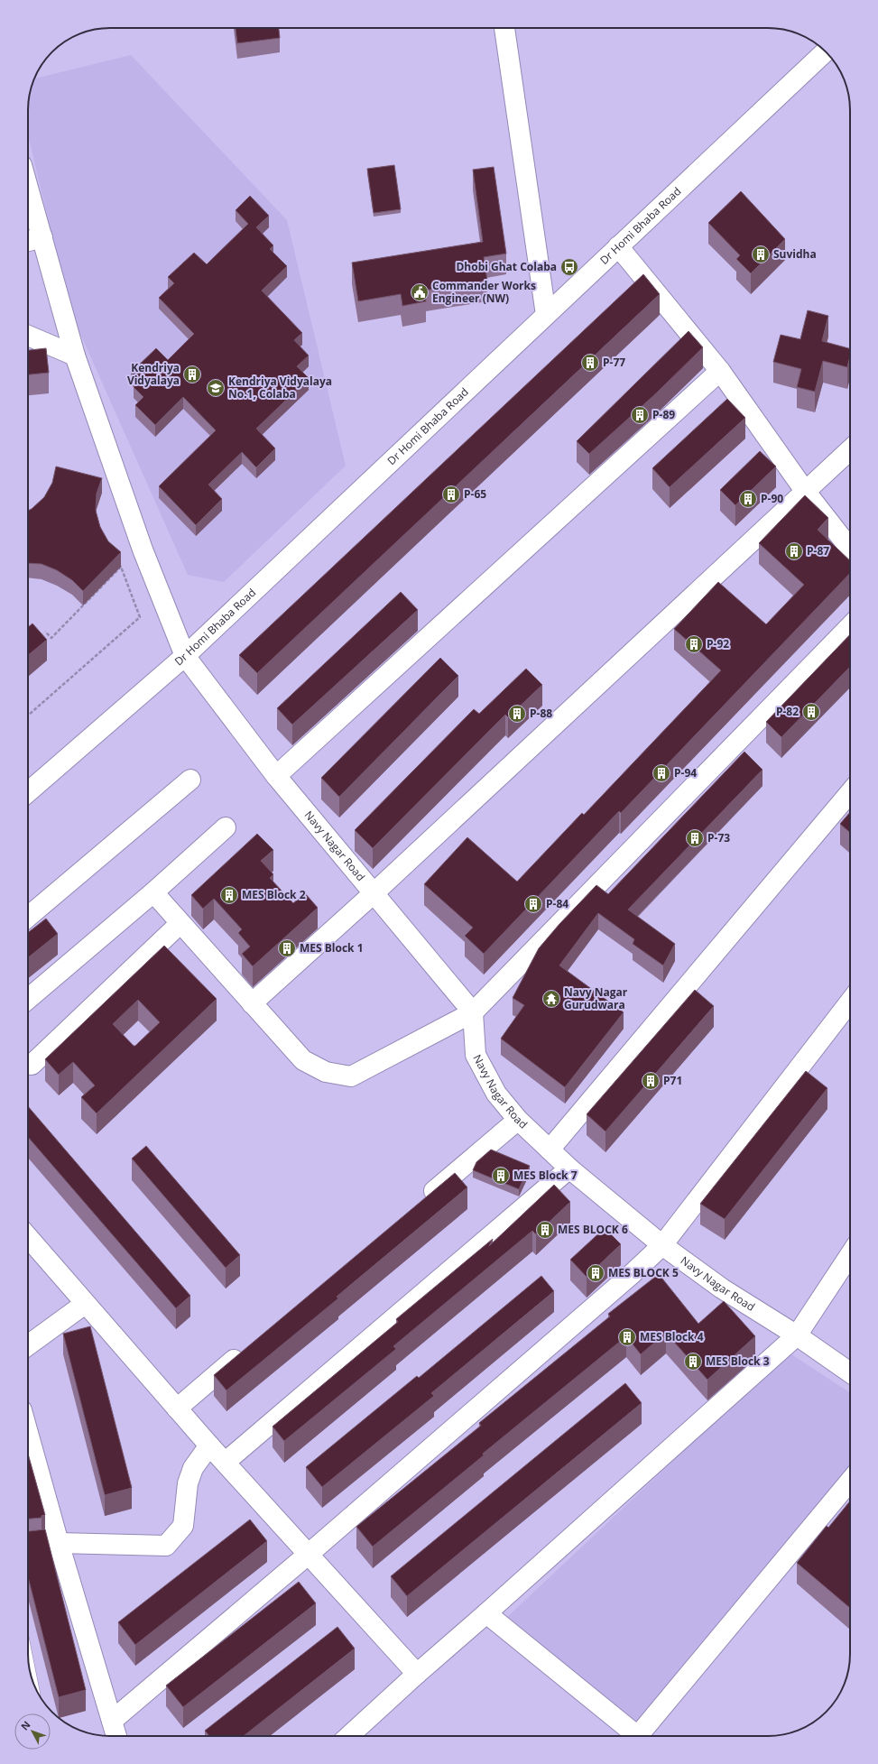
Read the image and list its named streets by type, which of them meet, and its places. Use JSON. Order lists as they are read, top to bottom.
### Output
{
  "streets": {
    "street": ["Dr Homi Bhaba Road", "Navy Nagar Road"]
  },
  "crossings": [
    ["Dr Homi Bhaba Road", "Navy Nagar Road"]
  ],
  "places": {
    "building": [
      "Suvidha",
      "P-77",
      "Kendriya Vidyalaya",
      "P-89",
      "P-65",
      "P-90",
      "P-87",
      "P-92",
      "P-82",
      "P-88",
      "P-94",
      "P-73",
      "MES Block 2",
      "P-84",
      "MES Block 1",
      "P71",
      "MES Block 7",
      "MES BLOCK 6",
      "MES BLOCK 5",
      "MES Block 4",
      "MES Block 3"
    ],
    "bus stop": ["Dhobi Ghat Colaba"],
    "public building": ["Commander Works Engineer (NW)"],
    "school or university": ["Kendriya Vidyalaya No.1, Colaba"],
    "temple": ["Navy Nagar Gurudwara"]
  },
  "north": "top left"
}
